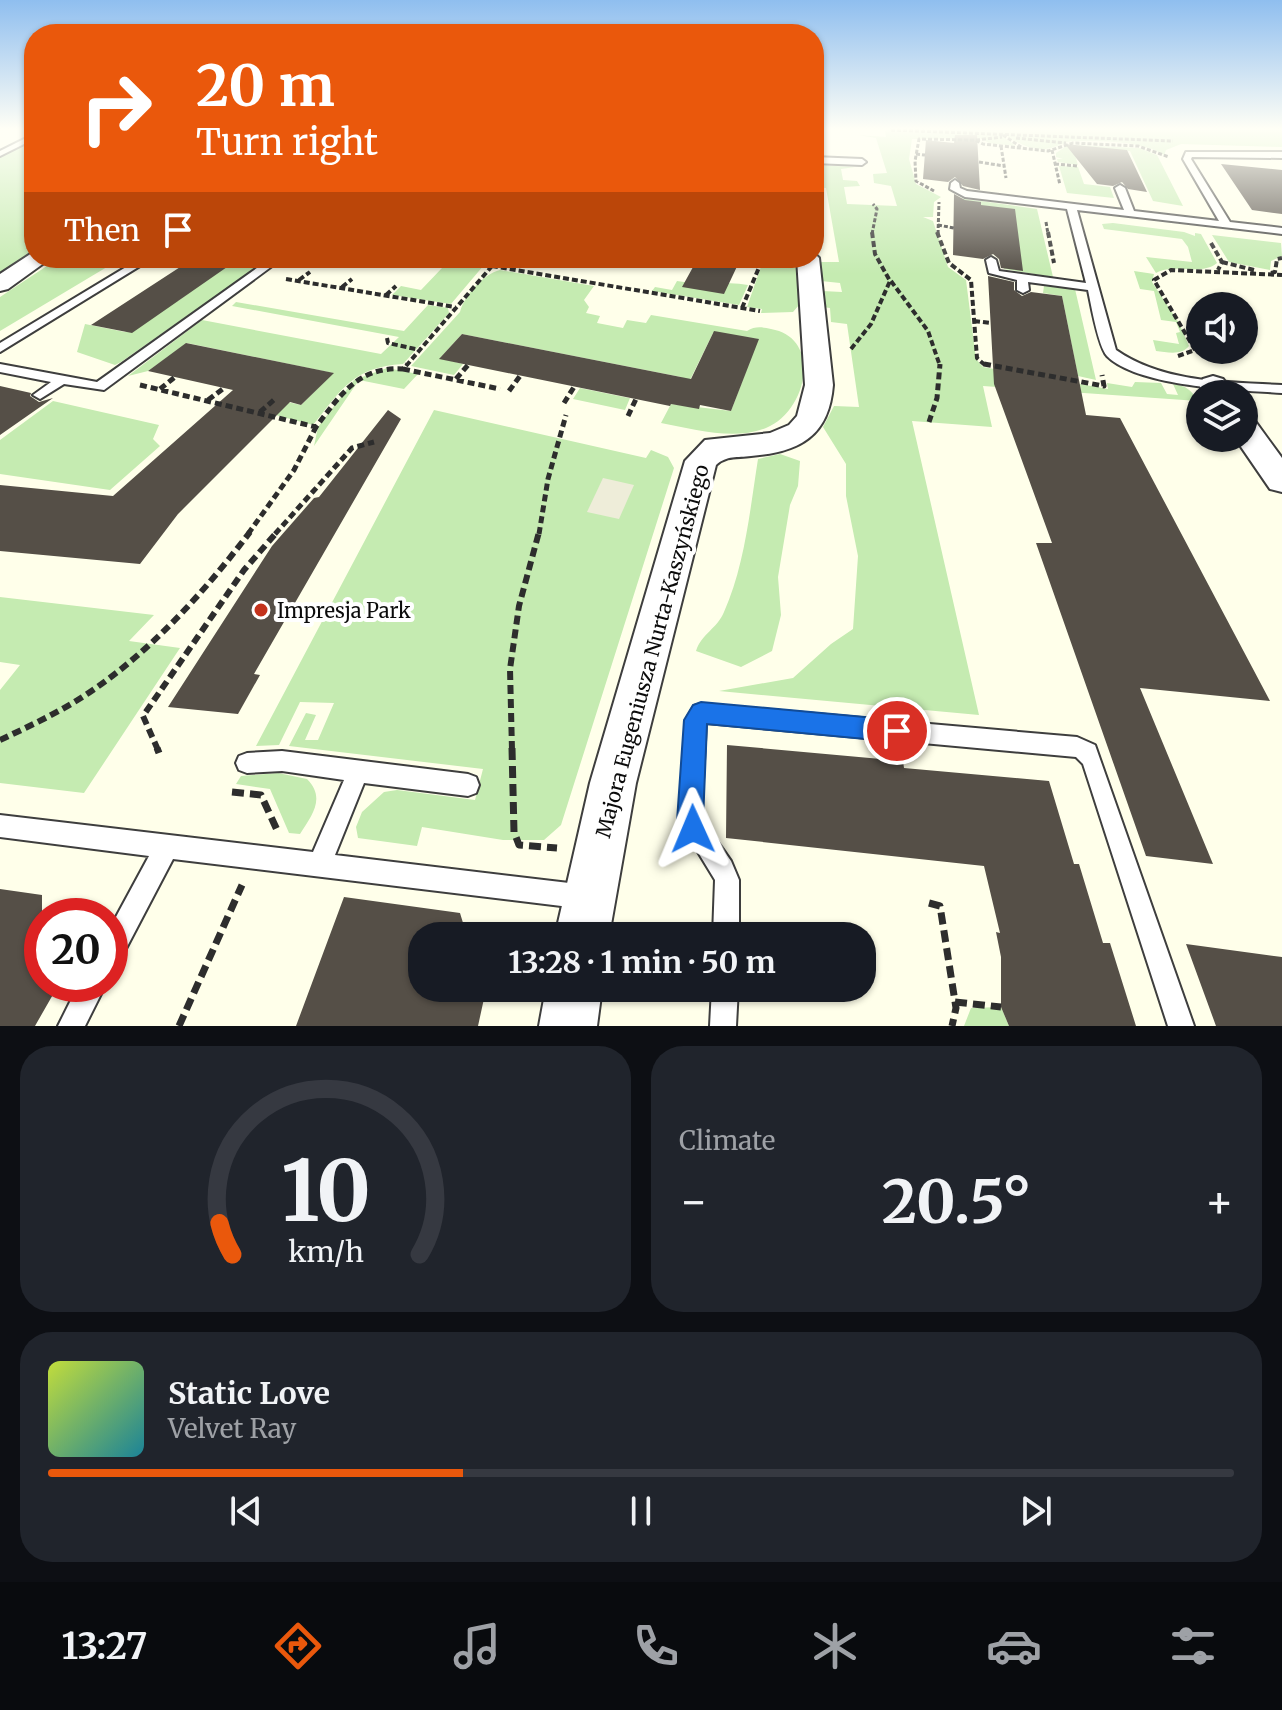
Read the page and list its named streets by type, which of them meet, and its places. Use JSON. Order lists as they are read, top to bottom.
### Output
{
  "streets": {
    "street": ["Majora Eugeniusza Nurta-Kaszyńskiego"]
  },
  "places": ["Impresja Park"],
  "page": {
    "turn": ["20 m", "Turn right"],
    "then": "Then",
    "limit": "20",
    "trip": "13:28 · 1 min · 50 m",
    "tile": "Climate",
    "heat": ["−", "20.5°", "+"],
    "song": ["Static Love", "Velvet Ray"],
    "tabs": "13:27",
    "gauge": ["10", "km/h"]
  }
}
